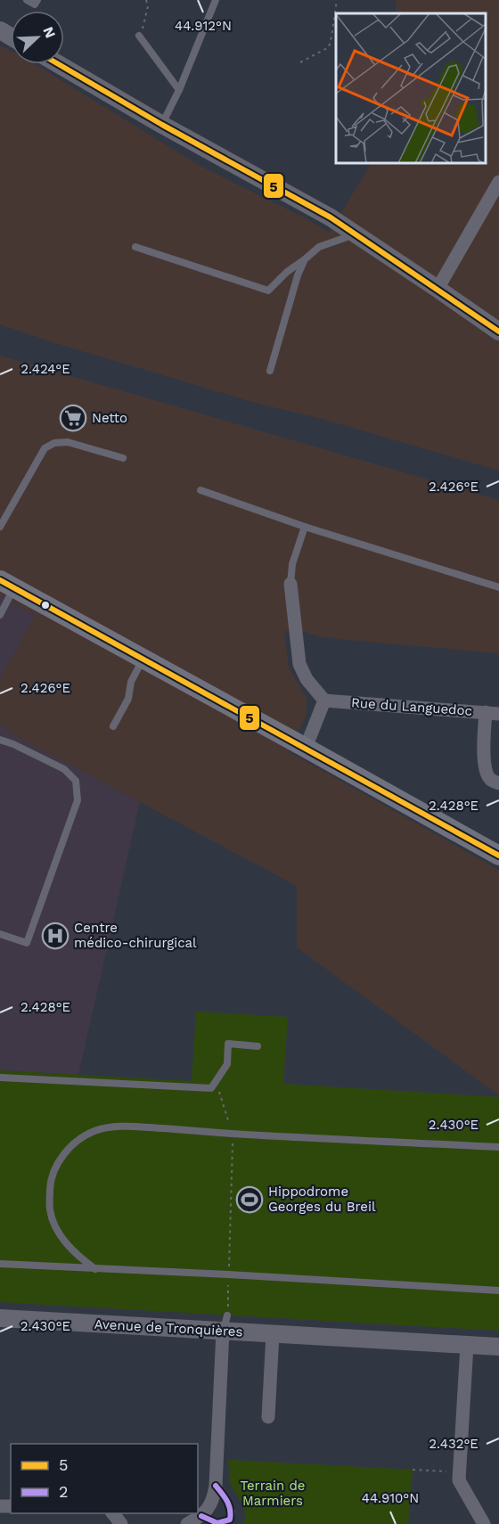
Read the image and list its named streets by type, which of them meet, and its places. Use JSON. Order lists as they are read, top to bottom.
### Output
{
  "streets": {
    "street": ["Rue du Languedoc", "Avenue de Tronquières"]
  },
  "parks": ["Terrain de Marmiers"],
  "places": {
    "supermarket": ["Netto"],
    "hospital": ["Centre médico-chirurgical"],
    "sports": ["Hippodrome Georges du Breil"]
  },
  "lines": ["transit line 5", "transit line 2"],
  "legend": ["5", "2"],
  "north": "top right",
  "coordinates": [
    "44.912°N",
    "2.424°E",
    "2.426°E",
    "2.428°E",
    "2.430°E",
    "2.432°E",
    "44.910°N"
  ]
}
